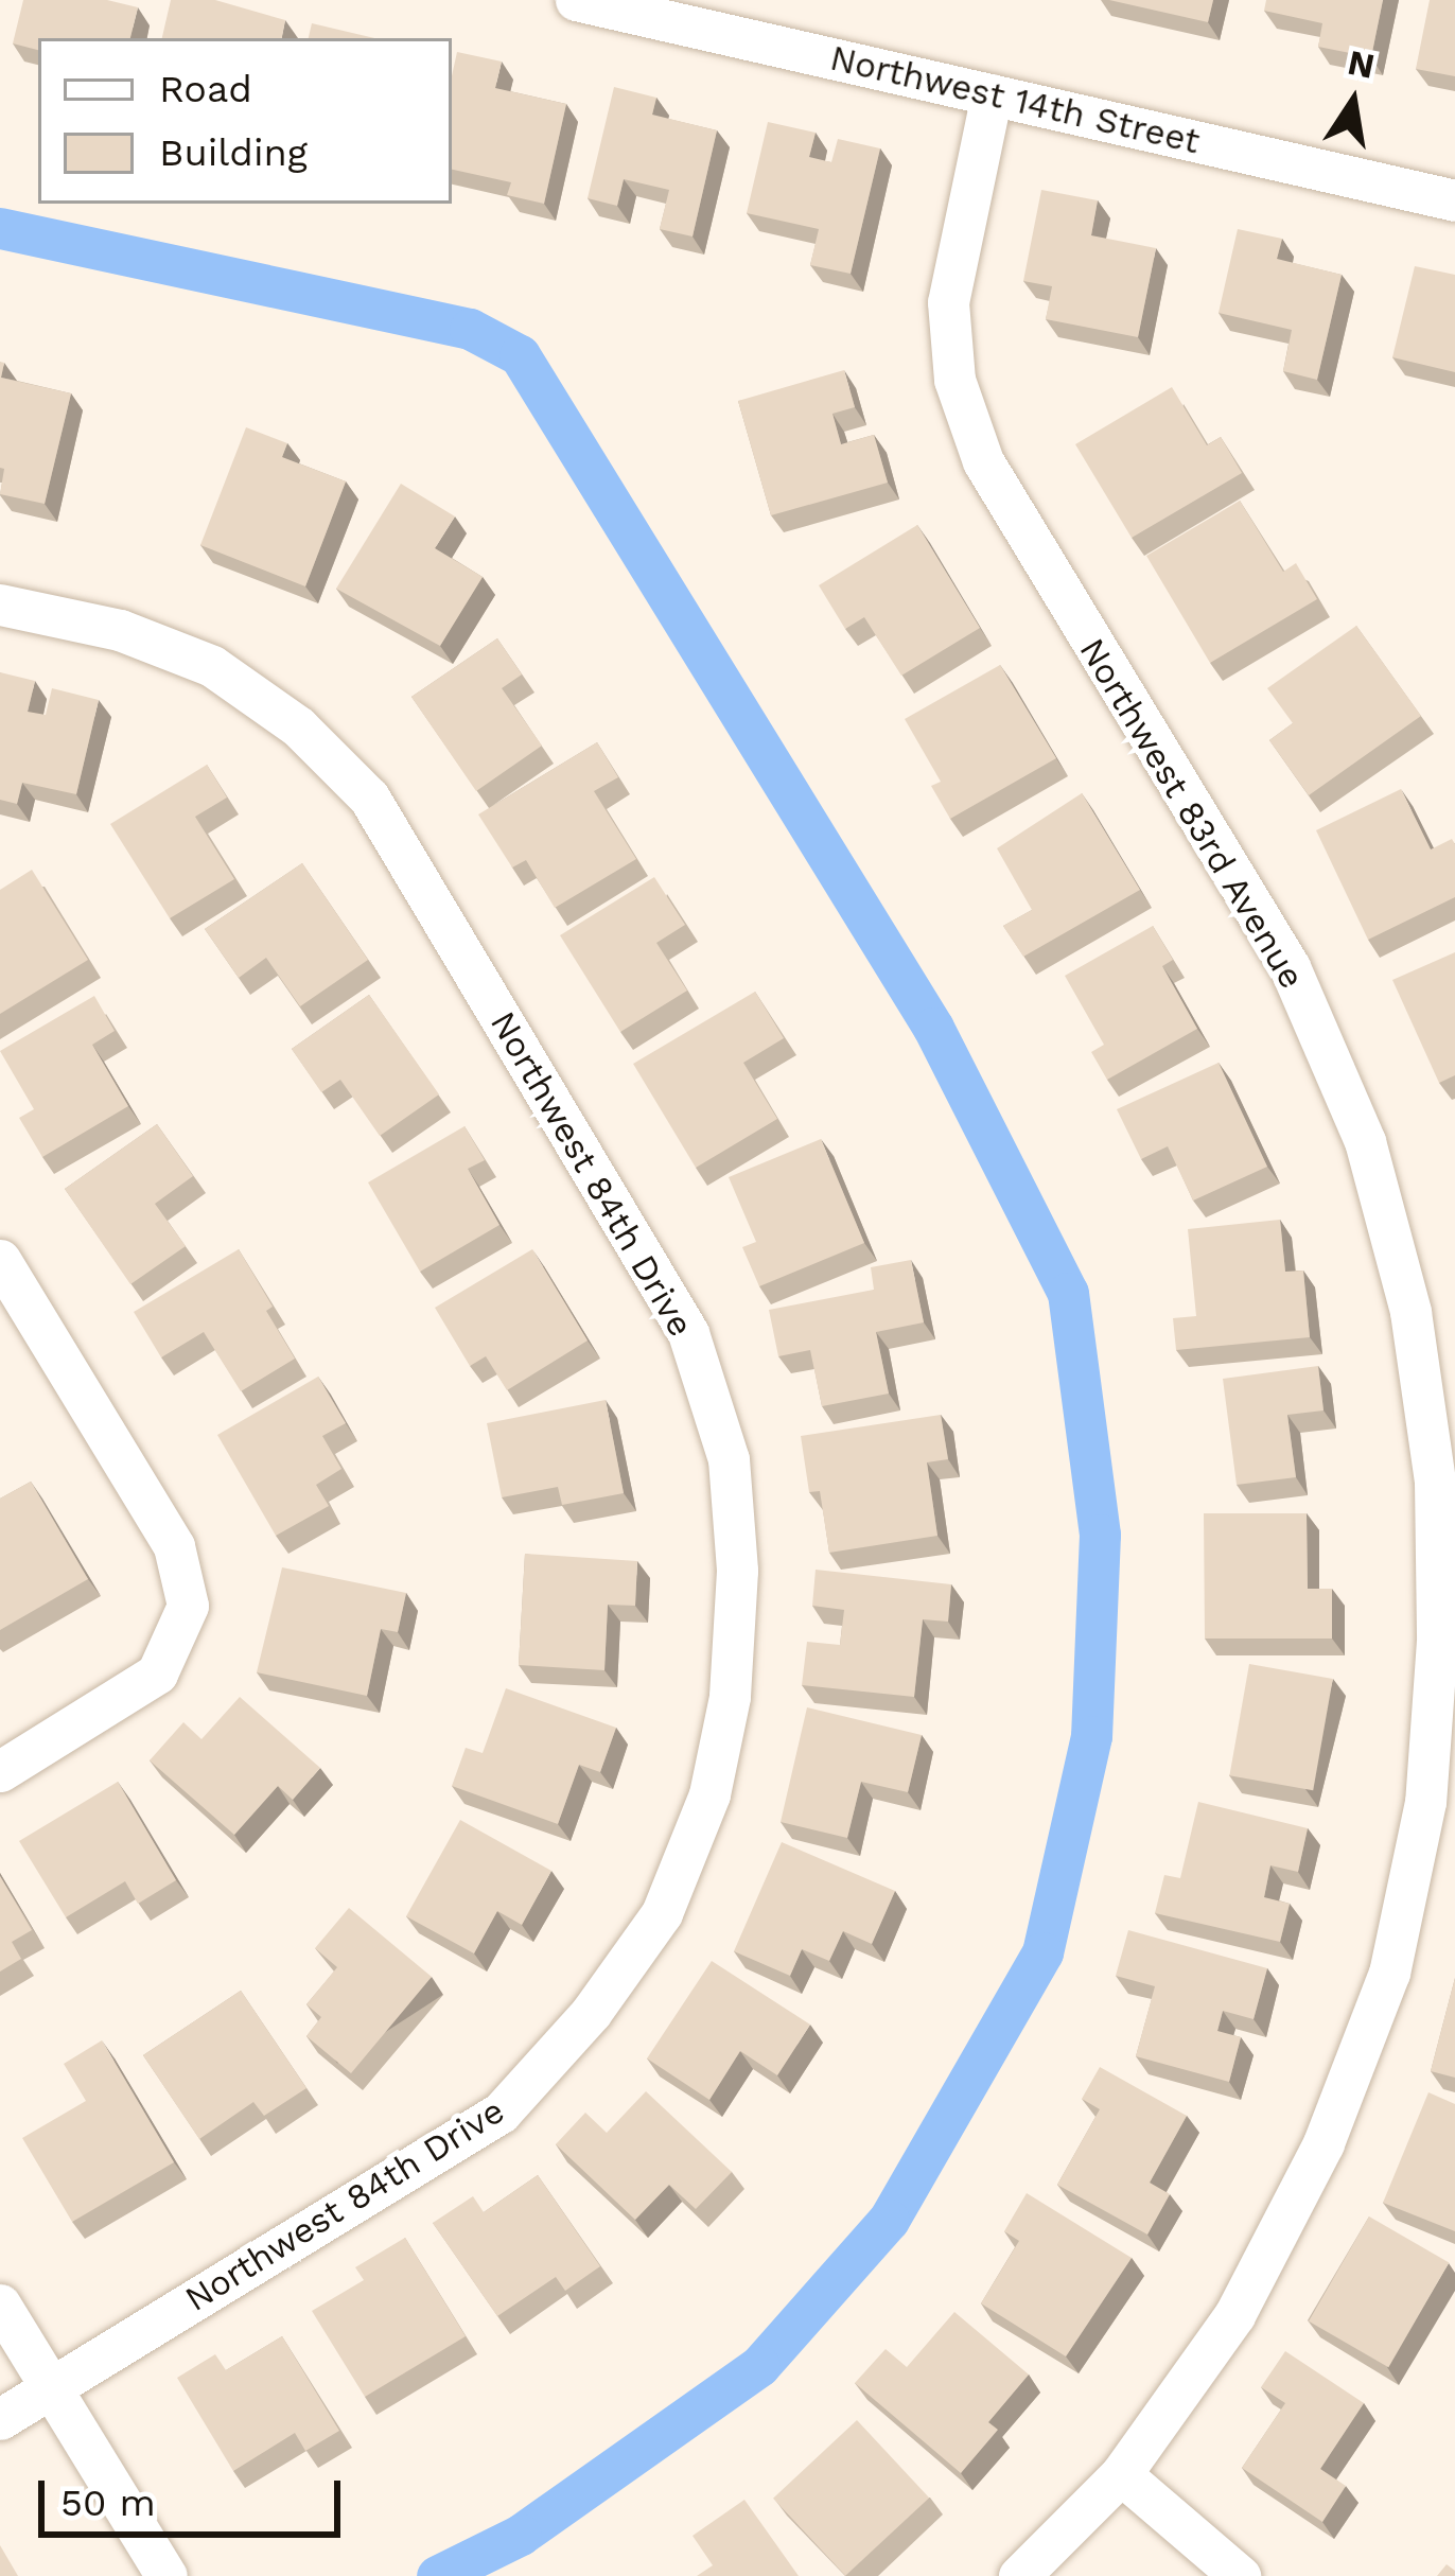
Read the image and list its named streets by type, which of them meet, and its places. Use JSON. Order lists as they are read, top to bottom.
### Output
{
  "streets": {
    "street": ["Northwest 14th Street", "Northwest 83rd Avenue", "Northwest 84th Drive"]
  },
  "crossings": [
    ["Northwest 14th Street", "Northwest 83rd Avenue"]
  ],
  "legend": ["Road", "Building"],
  "scale_bar": "50 m",
  "north": "top"
}
